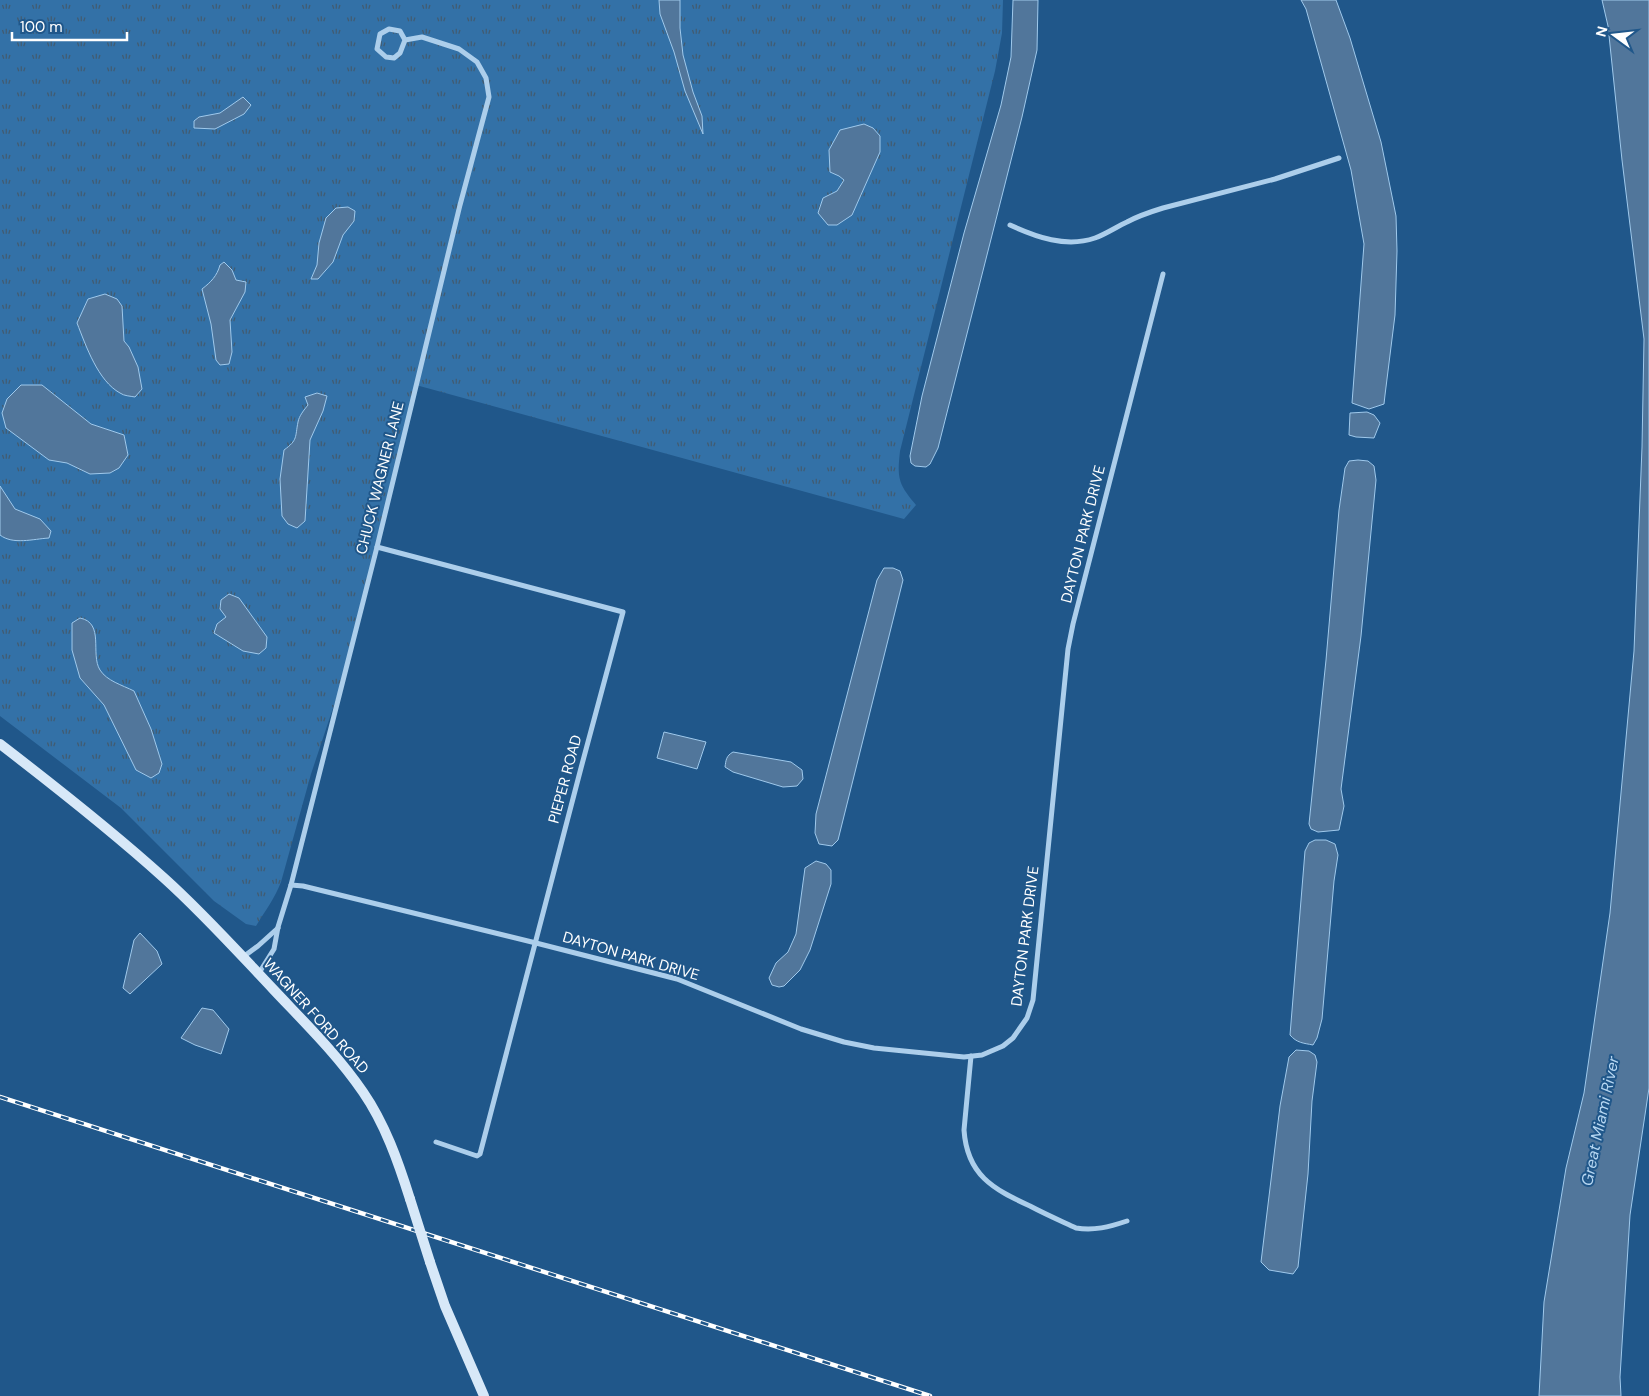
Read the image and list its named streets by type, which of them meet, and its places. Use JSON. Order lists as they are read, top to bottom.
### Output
{
  "streets": {
    "main road": ["WAGNER FORD ROAD"],
    "street": ["CHUCK WAGNER LANE", "DAYTON PARK DRIVE", "PIEPER ROAD"]
  },
  "crossings": [
    ["CHUCK WAGNER LANE", "DAYTON PARK DRIVE"],
    ["CHUCK WAGNER LANE", "PIEPER ROAD"],
    ["CHUCK WAGNER LANE", "WAGNER FORD ROAD"],
    ["DAYTON PARK DRIVE", "PIEPER ROAD"]
  ],
  "water": ["Great Miami River"],
  "scale_bar": "100 m",
  "north": "left"
}
